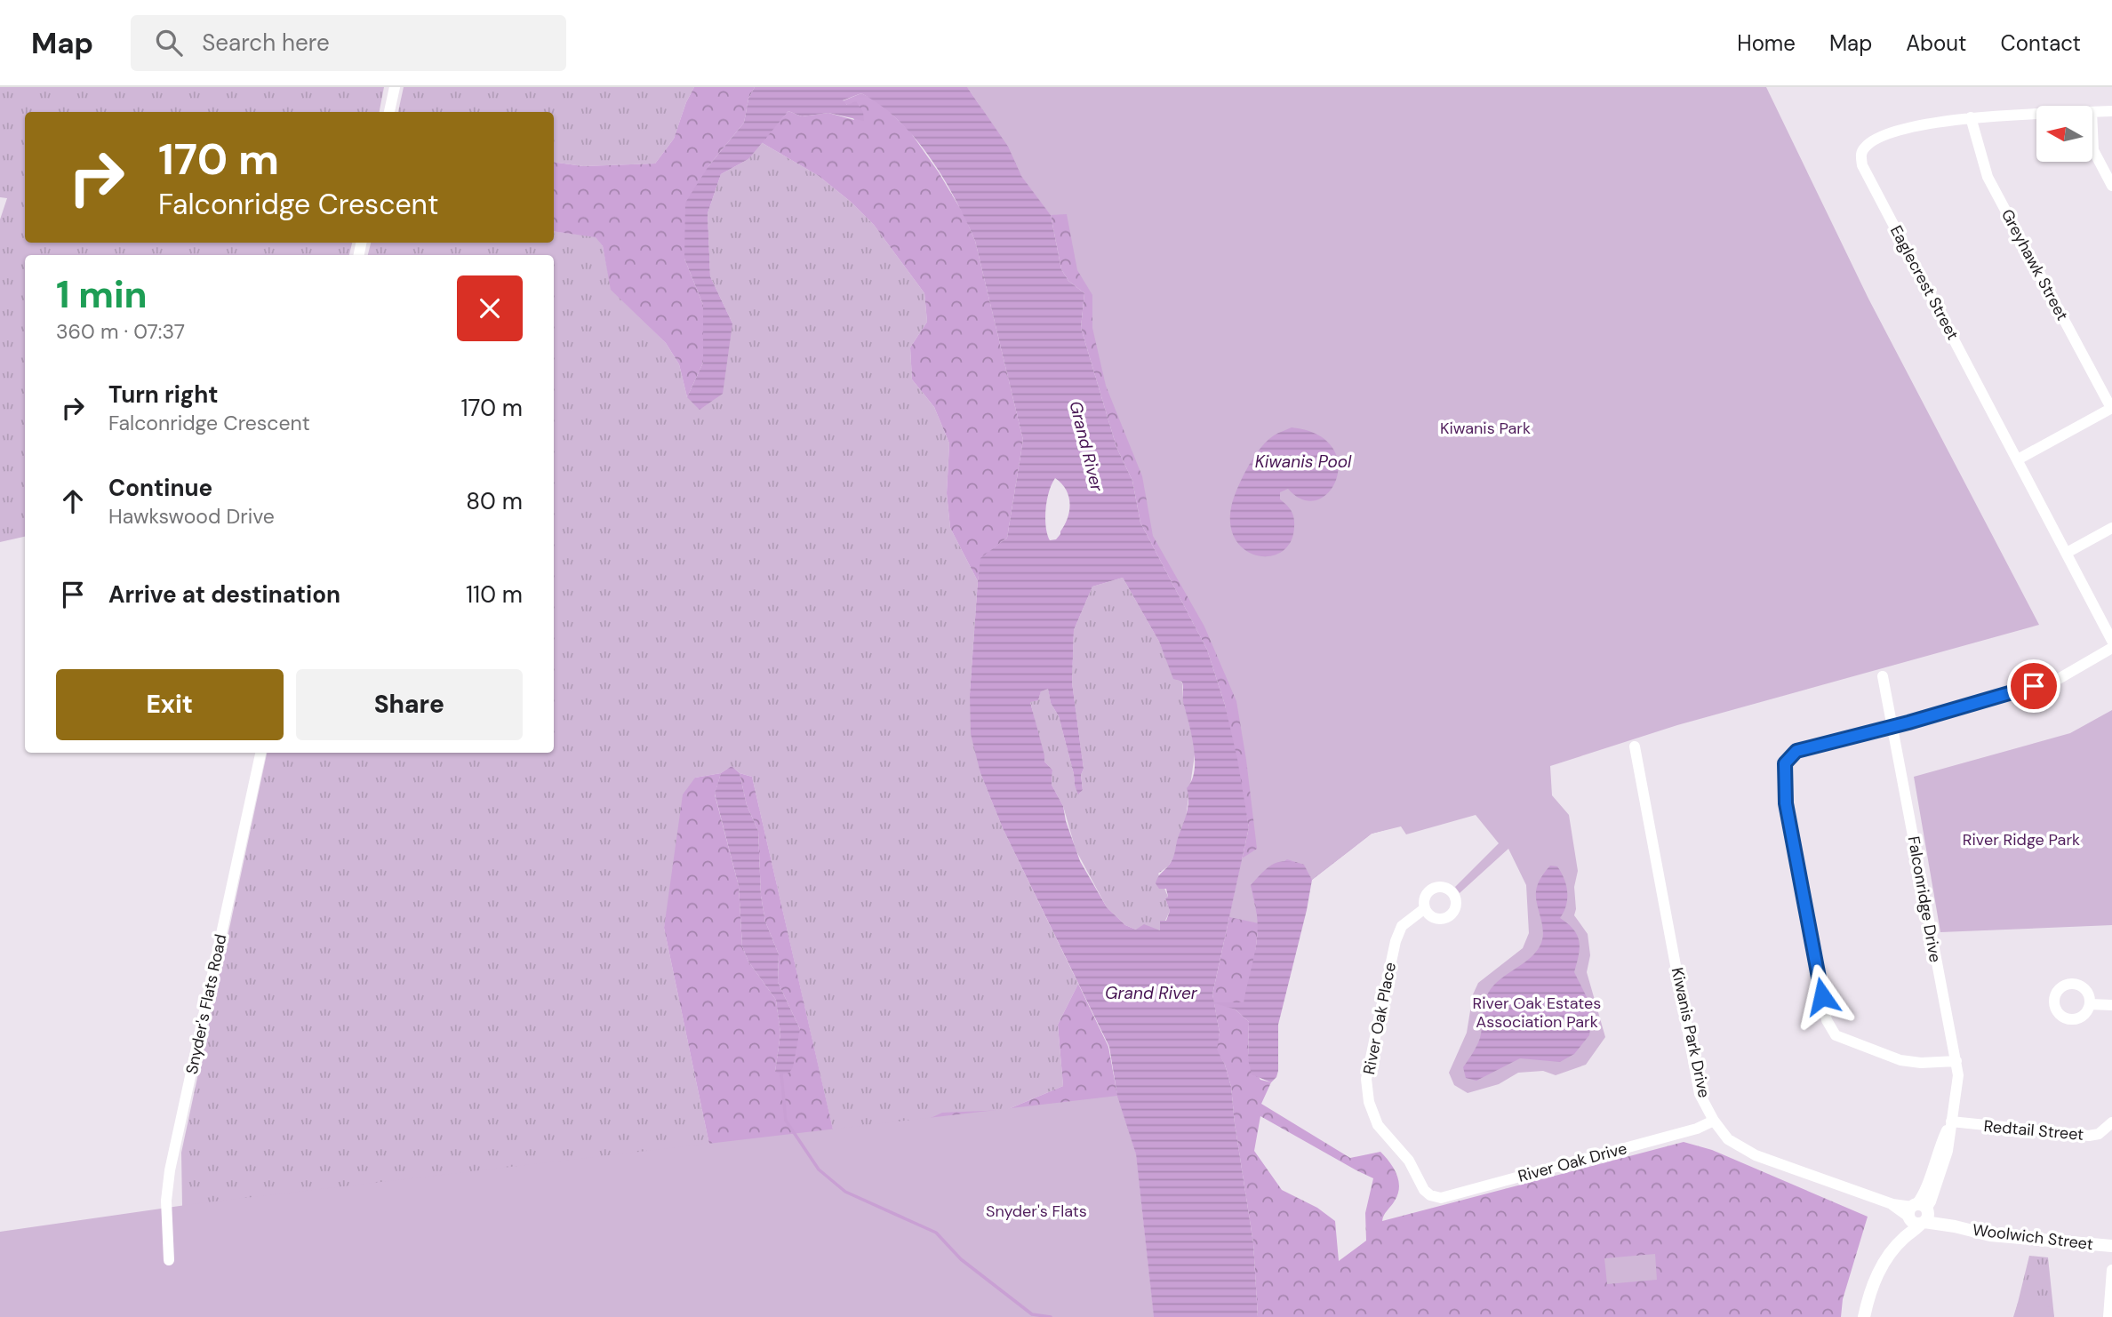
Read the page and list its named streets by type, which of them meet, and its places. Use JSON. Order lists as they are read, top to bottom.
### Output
{
  "streets": {
    "street": [
      "Greyhawk Street",
      "Eaglecrest Street",
      "Falconridge Drive",
      "Snyder's Flats Road",
      "River Oak Place",
      "Kiwanis Park Drive",
      "Redtail Street",
      "River Oak Drive",
      "Woolwich Street"
    ]
  },
  "crossings": [
    ["Greyhawk Street", "Eaglecrest Street"],
    ["Falconridge Drive", "Kiwanis Park Drive"],
    ["Falconridge Drive", "Redtail Street"],
    ["Falconridge Drive", "Woolwich Street"],
    ["River Oak Place", "River Oak Drive"],
    ["Kiwanis Park Drive", "River Oak Drive"],
    ["Kiwanis Park Drive", "Woolwich Street"]
  ],
  "water": ["Grand River", "Kiwanis Pool"],
  "parks": [
    "Kiwanis Park",
    "River Ridge Park",
    "River Oak Estates Association Park",
    "Snyder's Flats"
  ],
  "north": "left",
  "page": {
    "header": "Map",
    "search": "Search here",
    "nav": [
      "Home",
      "Map",
      "About",
      "Contact"
    ],
    "turn": ["170 m", "Falconridge Crescent"],
    "heading": ["1 min", "360 m · 07:37"],
    "list": [
      {
        "name": "Turn right",
        "note": "Falconridge Crescent",
        "value": "170 m"
      },
      {
        "name": "Continue",
        "note": "Hawkswood Drive",
        "value": "80 m"
      },
      {
        "name": "Arrive at destination",
        "value": "110 m"
      }
    ],
    "buttons": ["Exit", "Share"]
  }
}
